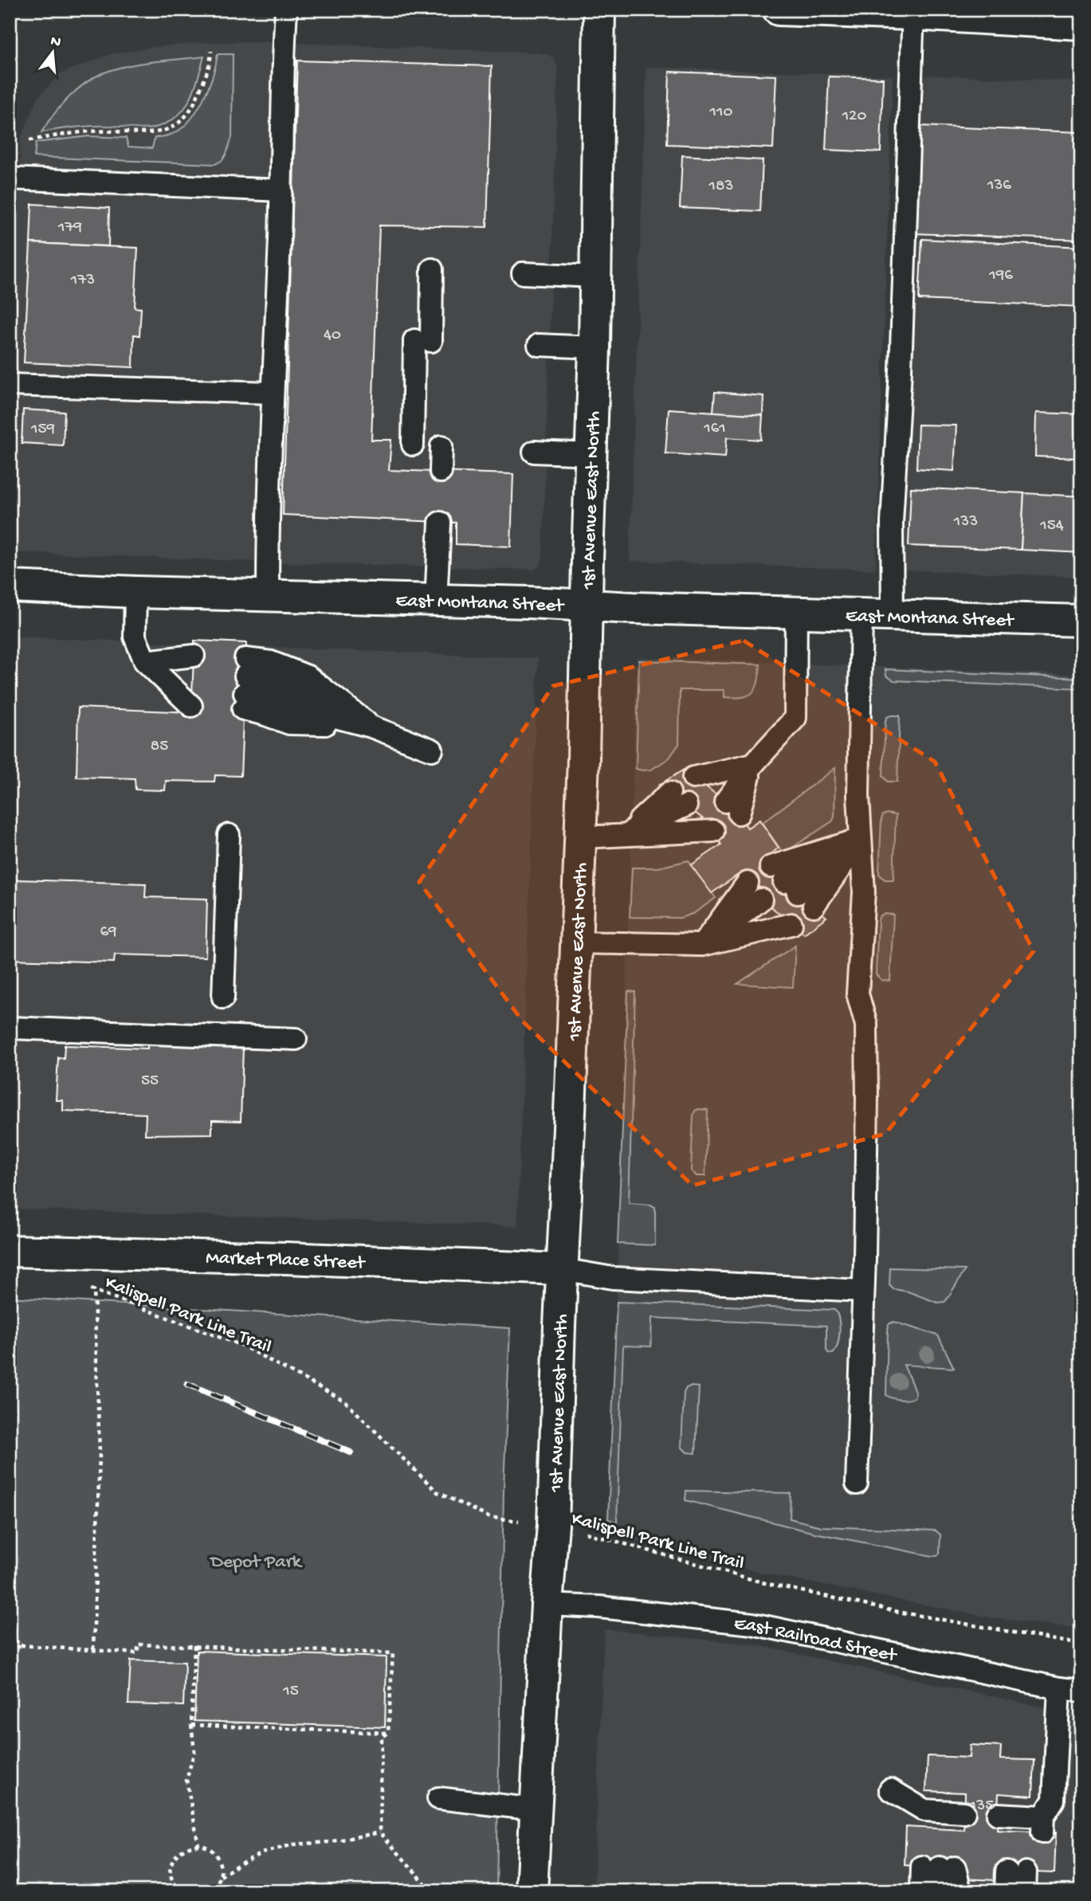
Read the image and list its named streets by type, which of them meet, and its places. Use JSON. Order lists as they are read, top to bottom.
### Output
{
  "streets": {
    "main road": ["1st Avenue East North", "East Montana Street", "Market Place Street"],
    "lane": ["East Railroad Street"],
    "path": ["Kalispell Park Line Trail"]
  },
  "crossings": [
    ["1st Avenue East North", "East Montana Street"],
    ["1st Avenue East North", "Market Place Street"],
    ["1st Avenue East North", "Kalispell Park Line Trail"],
    ["1st Avenue East North", "East Railroad Street"]
  ],
  "parks": ["Depot Park"],
  "house_numbers": [
    "110",
    "120",
    "136",
    "183",
    "179",
    "196",
    "173",
    "40",
    "161",
    "159",
    "133",
    "154",
    "85",
    "69",
    "55",
    "15",
    "135"
  ],
  "north": "top"
}
